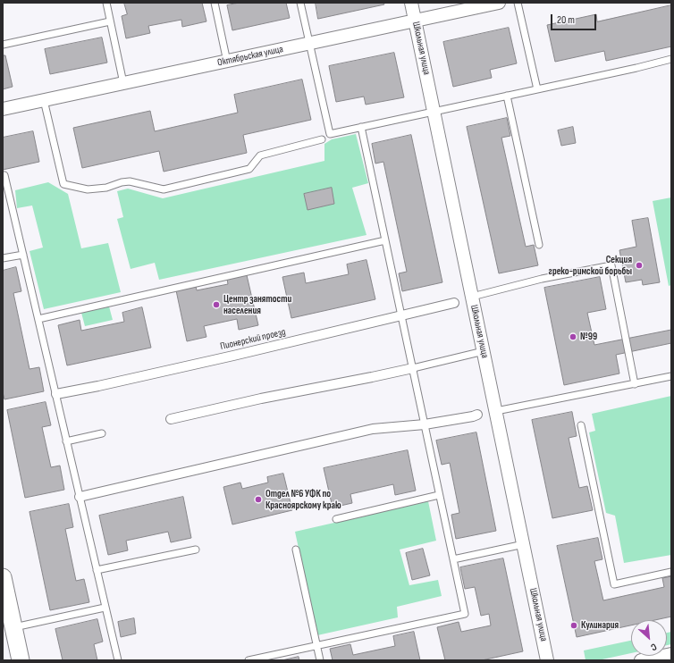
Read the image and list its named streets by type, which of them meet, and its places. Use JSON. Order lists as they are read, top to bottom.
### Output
{
  "streets": {
    "street": ["Школьная улица", "Октябрьская улица", "Пионерский проезд"]
  },
  "crossings": [
    ["Школьная улица", "Октябрьская улица"]
  ],
  "places": [
    "Секция греко-римской борьбы",
    "Центр занятости населения",
    "№99",
    "Отдел №6 УФК по Красноярскому краю",
    "Кулинария"
  ],
  "scale_bar": "20 m",
  "north": "bottom right"
}
